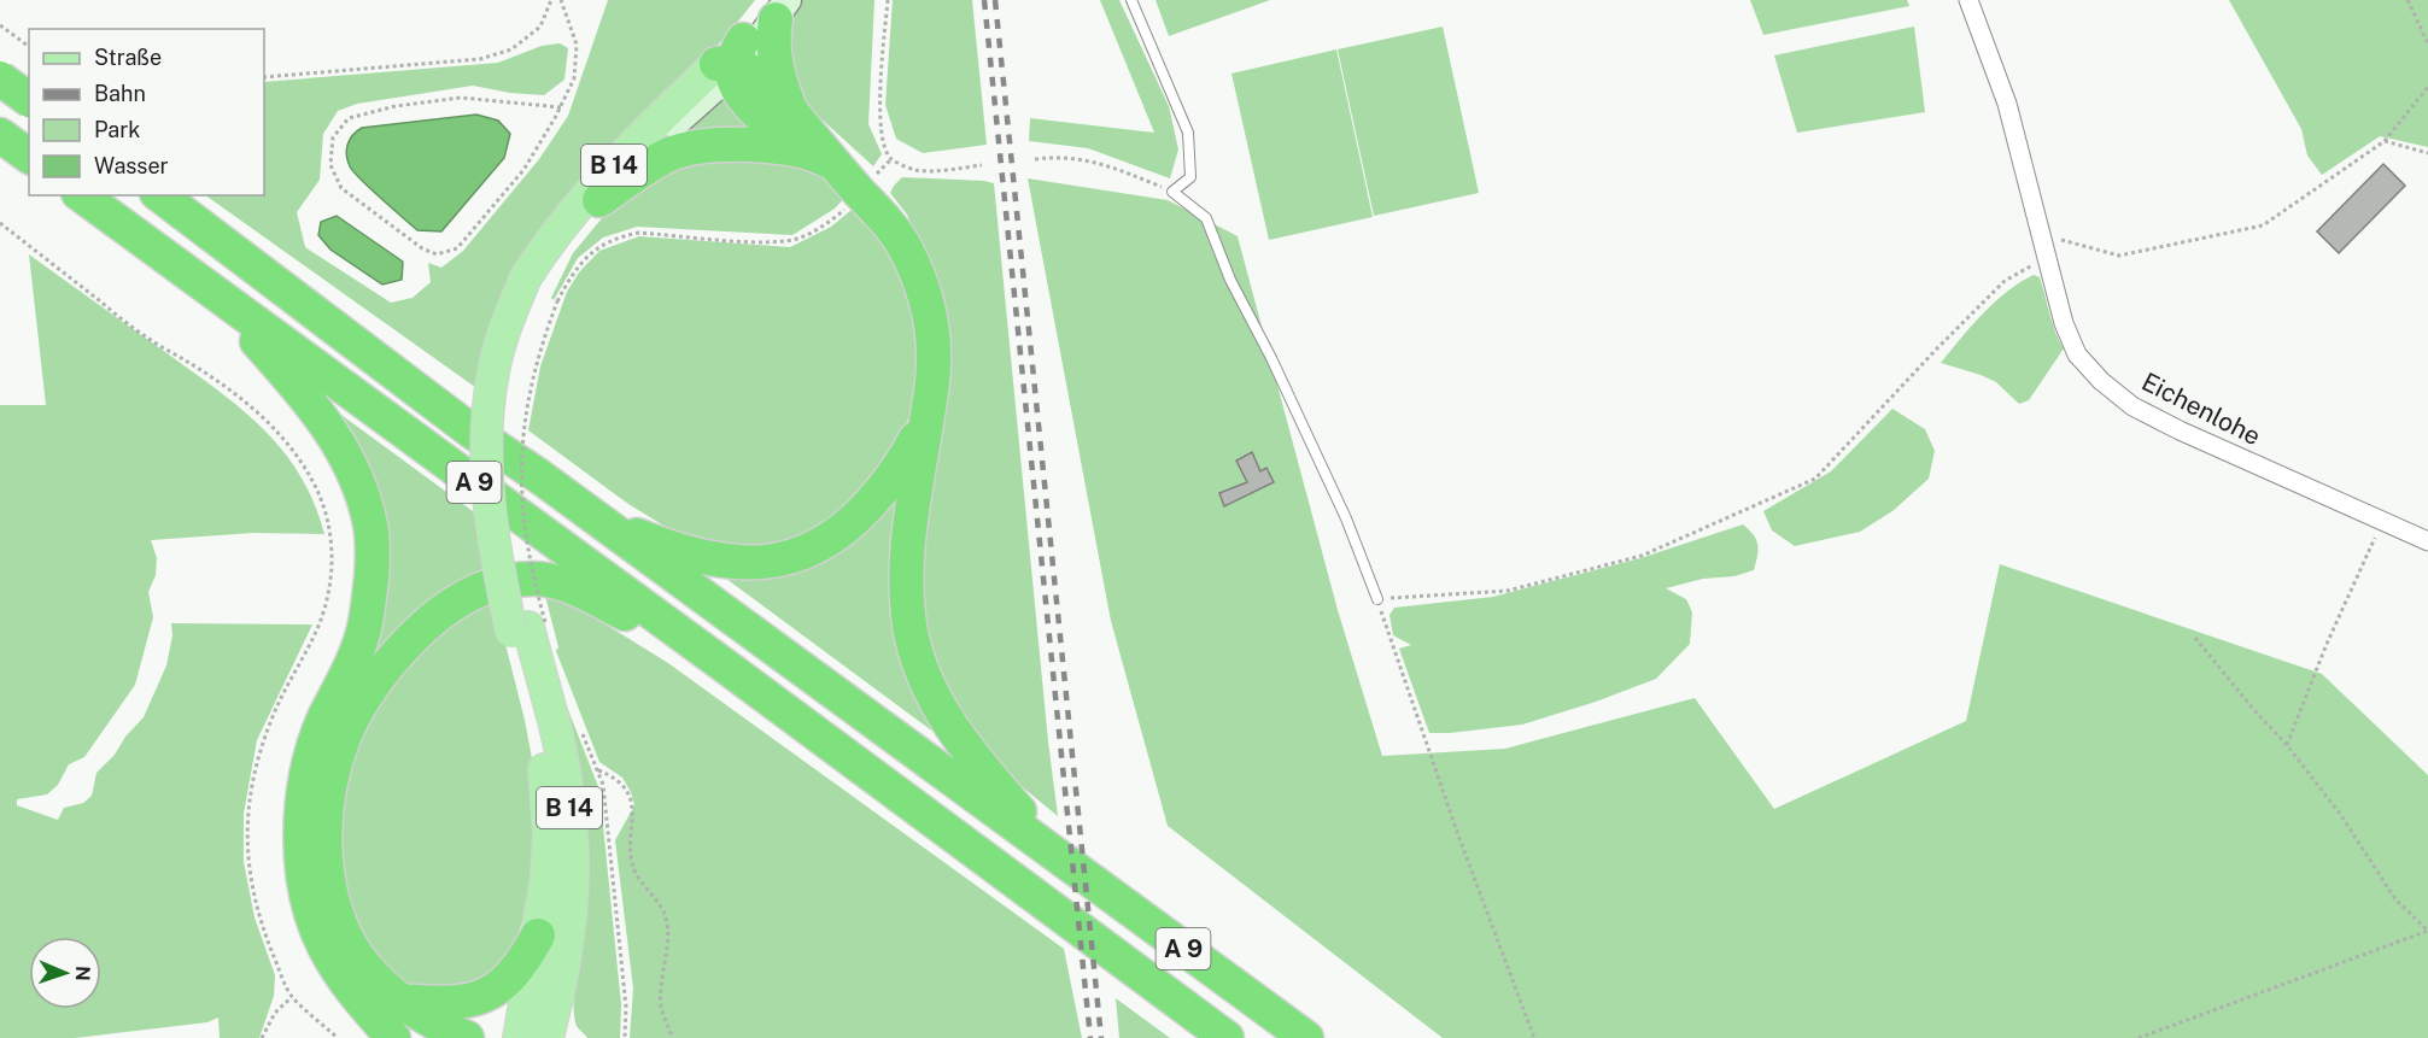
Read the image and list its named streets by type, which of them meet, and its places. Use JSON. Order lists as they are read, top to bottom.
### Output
{
  "streets": {
    "highway": ["A 9"],
    "main road": ["B 14"],
    "street": ["Eichenlohe"]
  },
  "legend": [
    "Straße",
    "Bahn",
    "Park",
    "Wasser"
  ],
  "north": "right"
}
